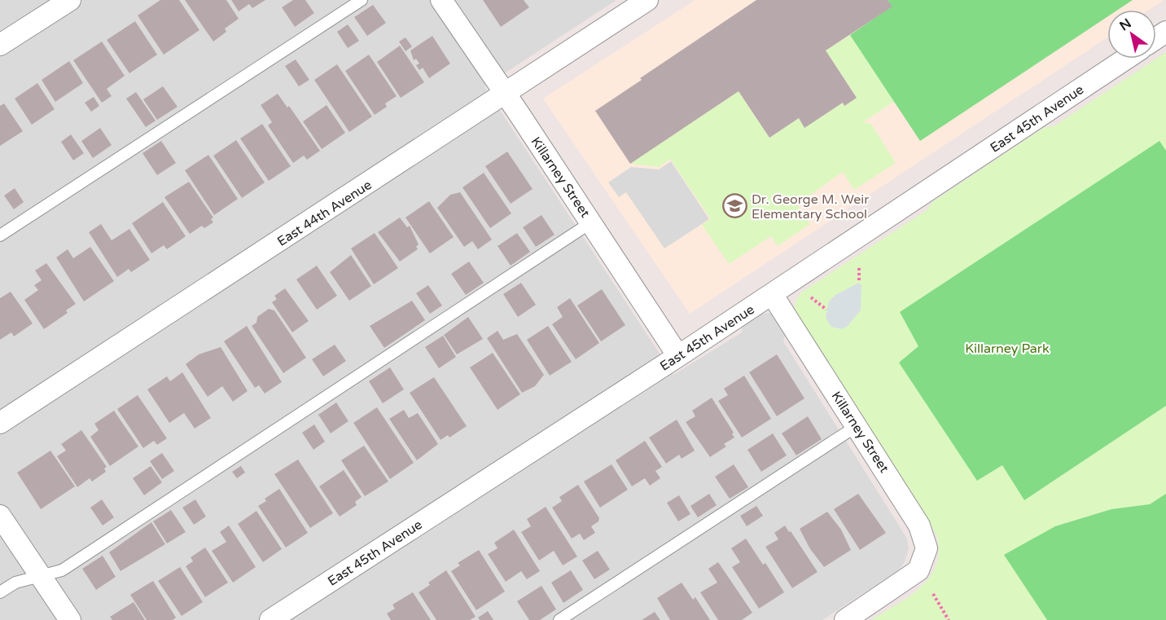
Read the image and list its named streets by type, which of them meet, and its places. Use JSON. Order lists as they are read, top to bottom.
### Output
{
  "streets": {
    "street": ["East 45th Avenue", "Killarney Street", "East 44th Avenue"]
  },
  "crossings": [
    ["East 45th Avenue", "Killarney Street"],
    ["Killarney Street", "East 44th Avenue"]
  ],
  "parks": ["Killarney Park"],
  "places": {
    "school or university": ["Dr. George M. Weir Elementary School"]
  },
  "north": "top left"
}
